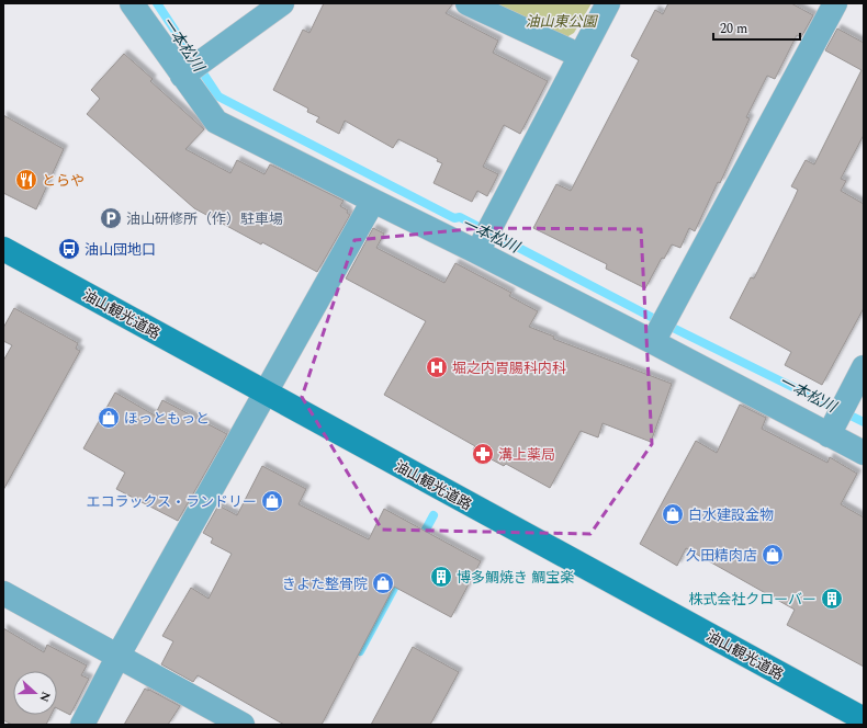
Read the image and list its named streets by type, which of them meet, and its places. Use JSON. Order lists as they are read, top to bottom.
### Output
{
  "streets": {
    "main road": ["油山観光道路"]
  },
  "water": ["一本松川"],
  "parks": ["油山東公園"],
  "places": {
    "restaurant": ["とらや"],
    "parking": ["油山研修所（作）駐車場"],
    "bus stop": ["油山団地口"],
    "hospital": ["堀之内胃腸科内科"],
    "shop": [
      "ほっともっと",
      "エコラックス・ランドリー",
      "白水建設金物",
      "久田精肉店",
      "きよた整骨院"
    ],
    "pharmacy": ["溝上薬局"],
    "building": ["博多鯛焼き 鯛宝楽", "株式会社クローバー"]
  },
  "scale_bar": "20 m",
  "north": "right"
}
